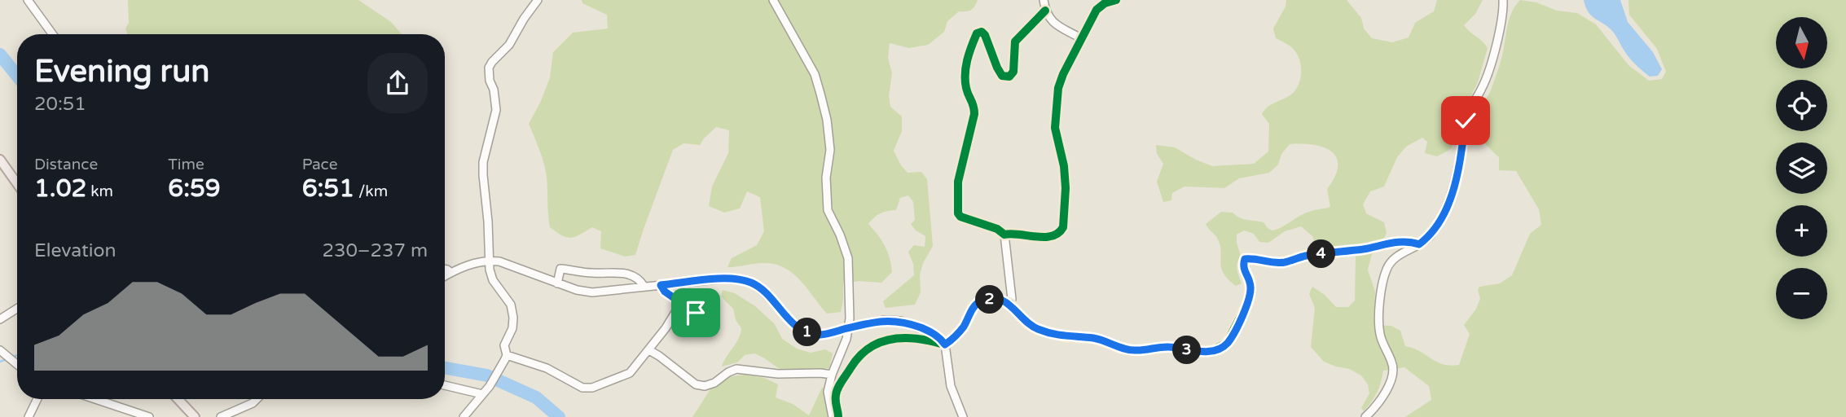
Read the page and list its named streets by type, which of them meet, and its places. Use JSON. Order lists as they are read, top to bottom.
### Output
{
  "north": "bottom",
  "page": {
    "map_buttons": ["+", "−"],
    "heading": ["Evening run", "20:51"],
    "stats": [
      ["Distance", "1.02 km"],
      ["Time", "6:59"],
      ["Pace", "6:51 /km"]
    ],
    "chart": ["Elevation", "230–237 m"],
    "pins": [
      "4",
      "2",
      "1",
      "3"
    ]
  }
}
